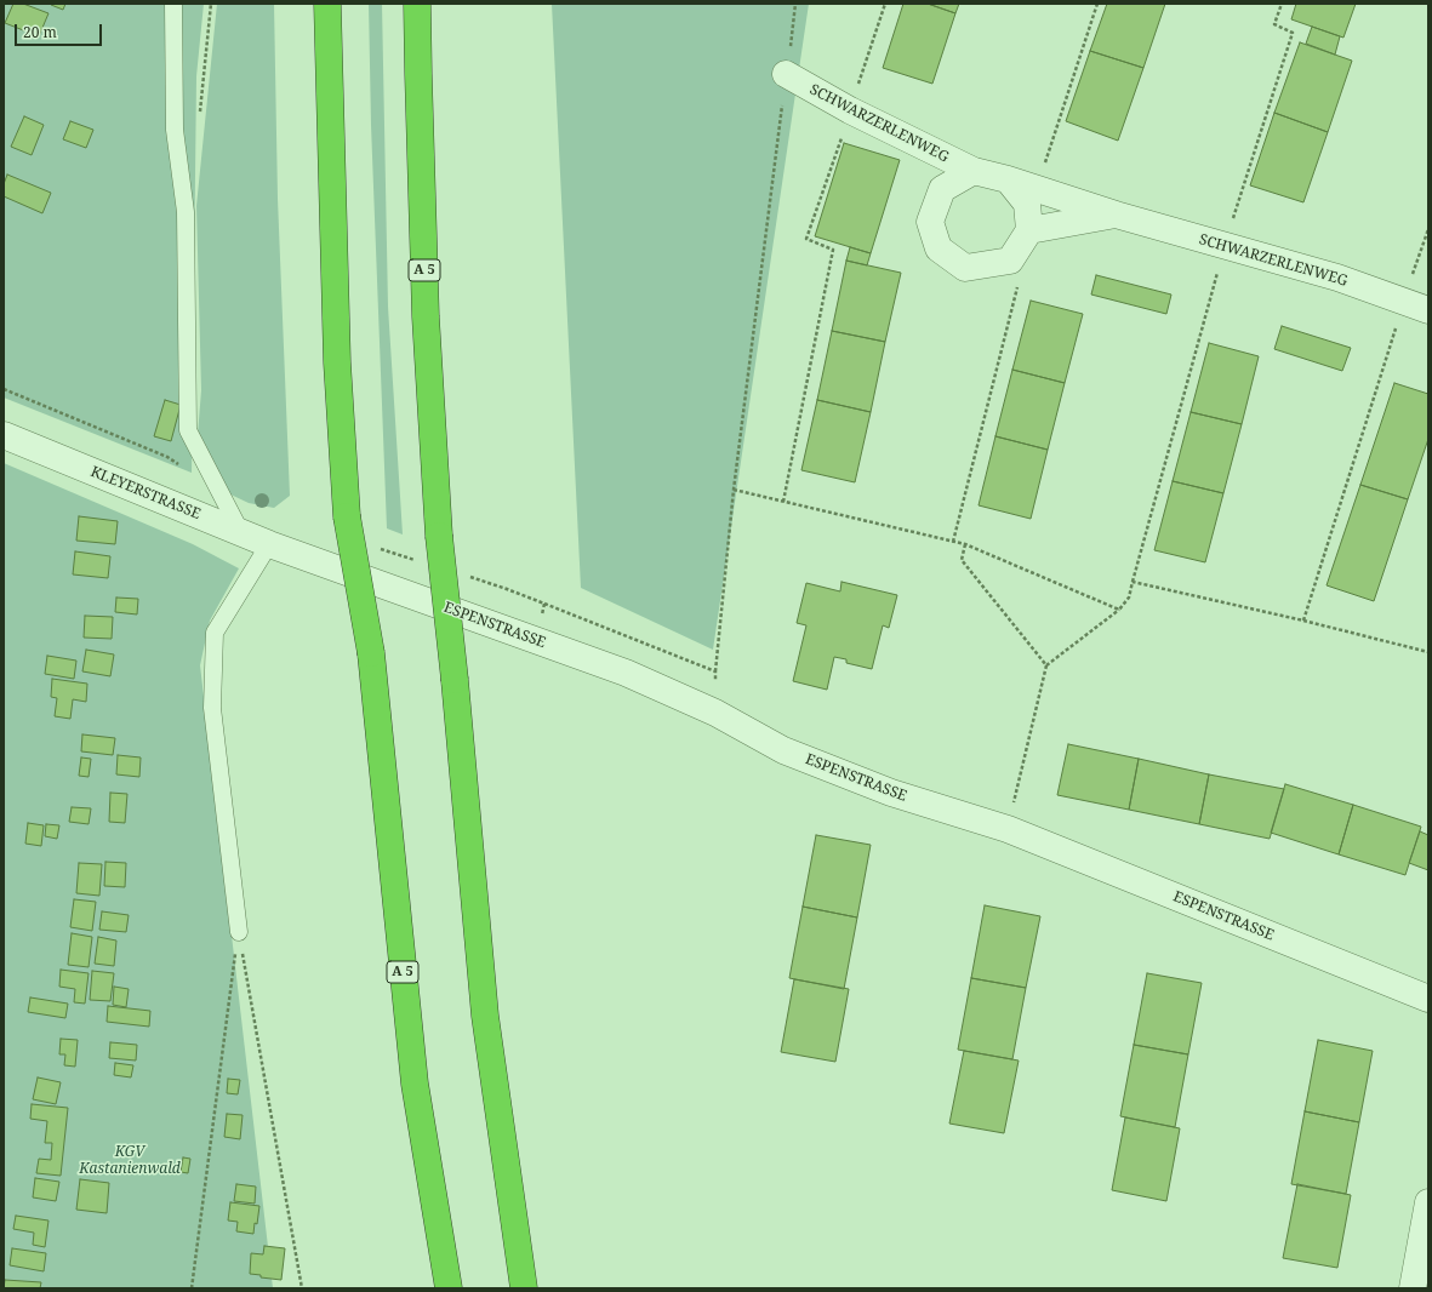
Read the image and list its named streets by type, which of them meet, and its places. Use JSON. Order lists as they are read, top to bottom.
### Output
{
  "streets": {
    "highway": ["A 5"],
    "street": ["SCHWARZERLENWEG", "KLEYERSTRASSE", "ESPENSTRASSE"]
  },
  "crossings": [
    ["KLEYERSTRASSE", "ESPENSTRASSE"]
  ],
  "parks": ["KGV Kastanienwald"],
  "scale_bar": "20 m"
}
